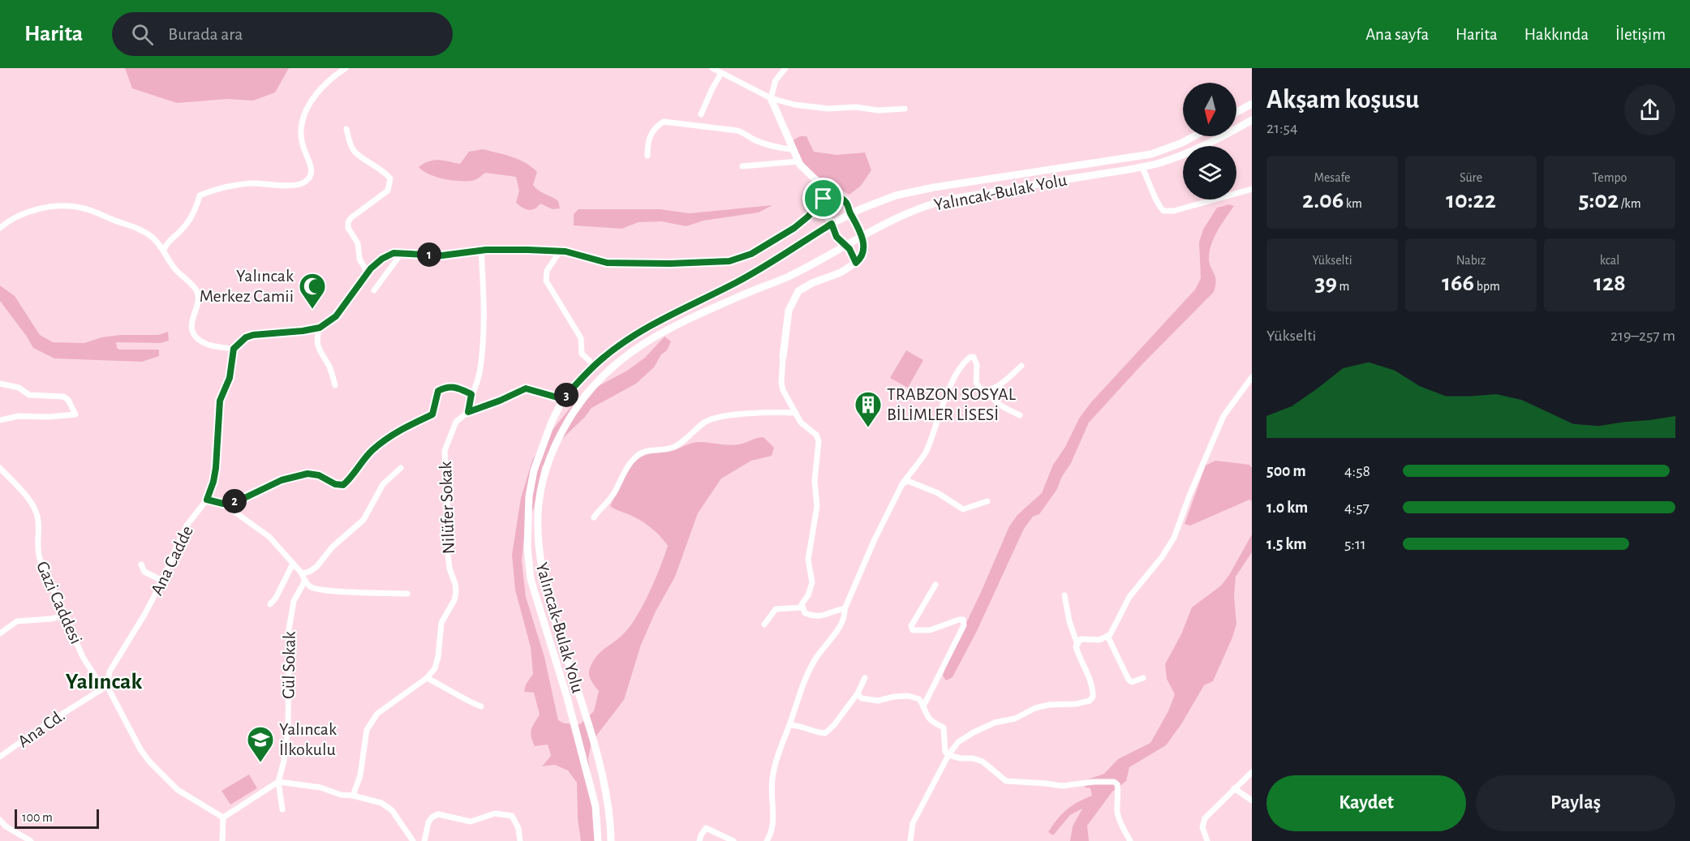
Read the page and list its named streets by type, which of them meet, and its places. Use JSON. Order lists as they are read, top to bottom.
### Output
{
  "streets": {
    "main road": ["Yalıncak-Bulak Yolu"],
    "street": [
      "Nilüfer Sokak",
      "Ana Cadde",
      "Gazi Caddesi",
      "Gül Sokak",
      "Ana Cd."
    ]
  },
  "crossings": [
    ["Ana Cadde", "Gazi Caddesi"],
    ["Ana Cadde", "Ana Cd."],
    ["Gazi Caddesi", "Ana Cd."]
  ],
  "districts": ["Yalıncak"],
  "places": {
    "mosque": ["Yalıncak Merkez Camii"],
    "building": ["TRABZON SOSYAL BİLİMLER LİSESİ"],
    "school or university": ["Yalıncak İlkokulu"]
  },
  "scale_bar": "100 m",
  "north": "bottom",
  "page": {
    "header": "Harita",
    "search": "Burada ara",
    "nav": [
      "Ana sayfa",
      "Harita",
      "Hakkında",
      "İletişim"
    ],
    "heading": ["Akşam koşusu", "21:54"],
    "stats": [
      ["Mesafe", "2.06 km"],
      ["Süre", "10:22"],
      ["Tempo", "5:02 /km"],
      ["Yükselti", "39 m"],
      ["Nabız", "166 bpm"],
      ["kcal", "128"]
    ],
    "pins": ["1", "3", "2"],
    "chart": ["Yükselti", "219–257 m"],
    "list": [
      {
        "name": "500 m",
        "note": "4:58"
      },
      {
        "name": "1.0 km",
        "note": "4:57"
      },
      {
        "name": "1.5 km",
        "note": "5:11"
      }
    ],
    "buttons": ["Kaydet", "Paylaş"],
    "scale": "100 m"
  }
}
